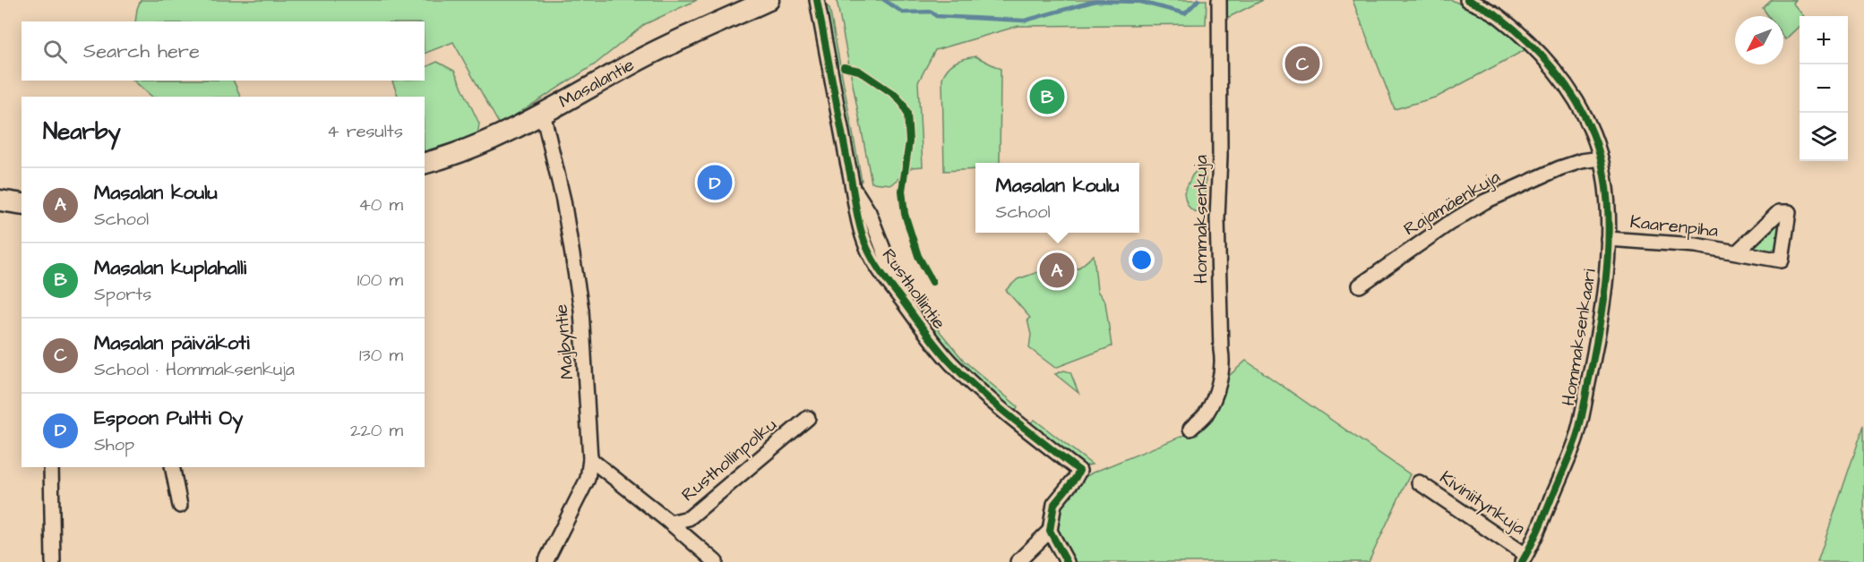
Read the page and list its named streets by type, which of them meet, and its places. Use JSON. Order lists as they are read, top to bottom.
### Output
{
  "streets": {
    "street": [
      "Masalantie",
      "Rajamäenkuja",
      "Hommaksenkuja",
      "Kaarenpiha",
      "Rusthollintie",
      "Hommaksenkaari",
      "Majbyntie",
      "Rusthollinpolku",
      "Kiviniitynkuja"
    ]
  },
  "crossings": [
    ["Masalantie", "Majbyntie"],
    ["Rajamäenkuja", "Hommaksenkaari"],
    ["Kaarenpiha", "Hommaksenkaari"],
    ["Hommaksenkaari", "Kiviniitynkuja"]
  ],
  "north": "bottom left",
  "page": {
    "map_buttons": ["+", "−"],
    "search": "Search here",
    "pins": [
      "C",
      "B",
      "D",
      "A"
    ],
    "heading": ["Nearby", "4 results"],
    "popup": ["Masalan koulu", "School"],
    "list": [
      {
        "mark": "A",
        "name": "Masalan koulu",
        "note": "School",
        "value": "40 m"
      },
      {
        "mark": "B",
        "name": "Masalan kuplahalli",
        "note": "Sports",
        "value": "100 m"
      },
      {
        "mark": "C",
        "name": "Masalan päiväkoti",
        "note": "School · Hommaksenkuja",
        "value": "130 m"
      },
      {
        "mark": "D",
        "name": "Espoon Pultti Oy",
        "note": "Shop",
        "value": "220 m"
      }
    ]
  }
}
